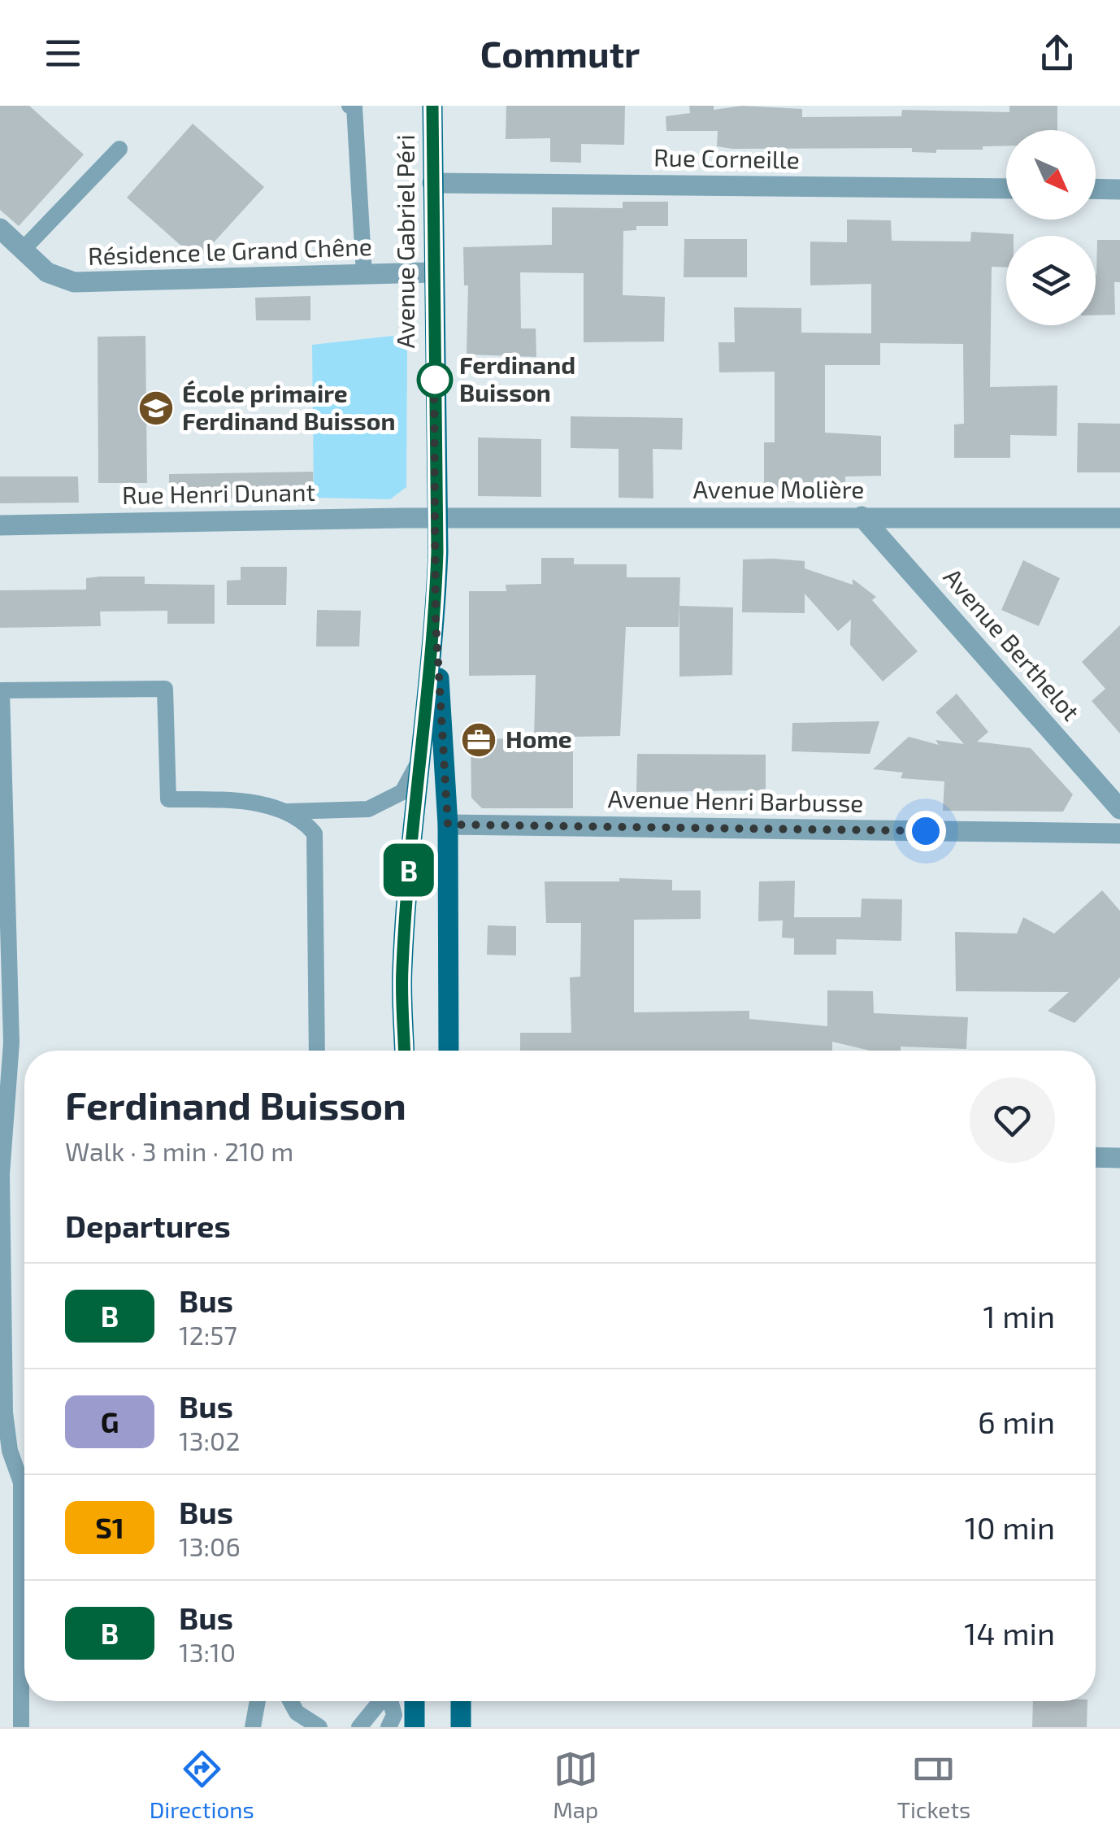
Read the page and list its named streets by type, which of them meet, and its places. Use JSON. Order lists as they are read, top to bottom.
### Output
{
  "streets": {
    "main road": ["Avenue Gabriel Péri"],
    "street": [
      "Rue Corneille",
      "Résidence le Grand Chêne",
      "Avenue Molière",
      "Rue Henri Dunant",
      "Avenue Berthelot",
      "Avenue Henri Barbusse"
    ]
  },
  "crossings": [
    ["Rue Corneille", "Avenue Gabriel Péri"],
    ["Avenue Gabriel Péri", "Résidence le Grand Chêne"],
    ["Avenue Gabriel Péri", "Avenue Molière"],
    ["Avenue Gabriel Péri", "Rue Henri Dunant"],
    ["Avenue Gabriel Péri", "Avenue Henri Barbusse"],
    ["Avenue Molière", "Rue Henri Dunant"],
    ["Avenue Molière", "Avenue Berthelot"]
  ],
  "places": {
    "other": ["Ferdinand Buisson"],
    "school or university": ["École primaire Ferdinand Buisson"],
    "office": ["Home"]
  },
  "lines": ["bus line B"],
  "north": "bottom right",
  "page": {
    "header": "Commutr",
    "on_map": "B",
    "heading": [
      ["Ferdinand Buisson", "Walk · 3 min · 210 m"],
      "Departures"
    ],
    "list": [
      {
        "mark": "B",
        "name": "Bus",
        "note": "12:57",
        "value": "1 min"
      },
      {
        "mark": "G",
        "name": "Bus",
        "note": "13:02",
        "value": "6 min"
      },
      {
        "mark": "S1",
        "name": "Bus",
        "note": "13:06",
        "value": "10 min"
      },
      {
        "mark": "B",
        "name": "Bus",
        "note": "13:10",
        "value": "14 min"
      }
    ],
    "tabs": ["Directions", "Map", "Tickets"]
  }
}
